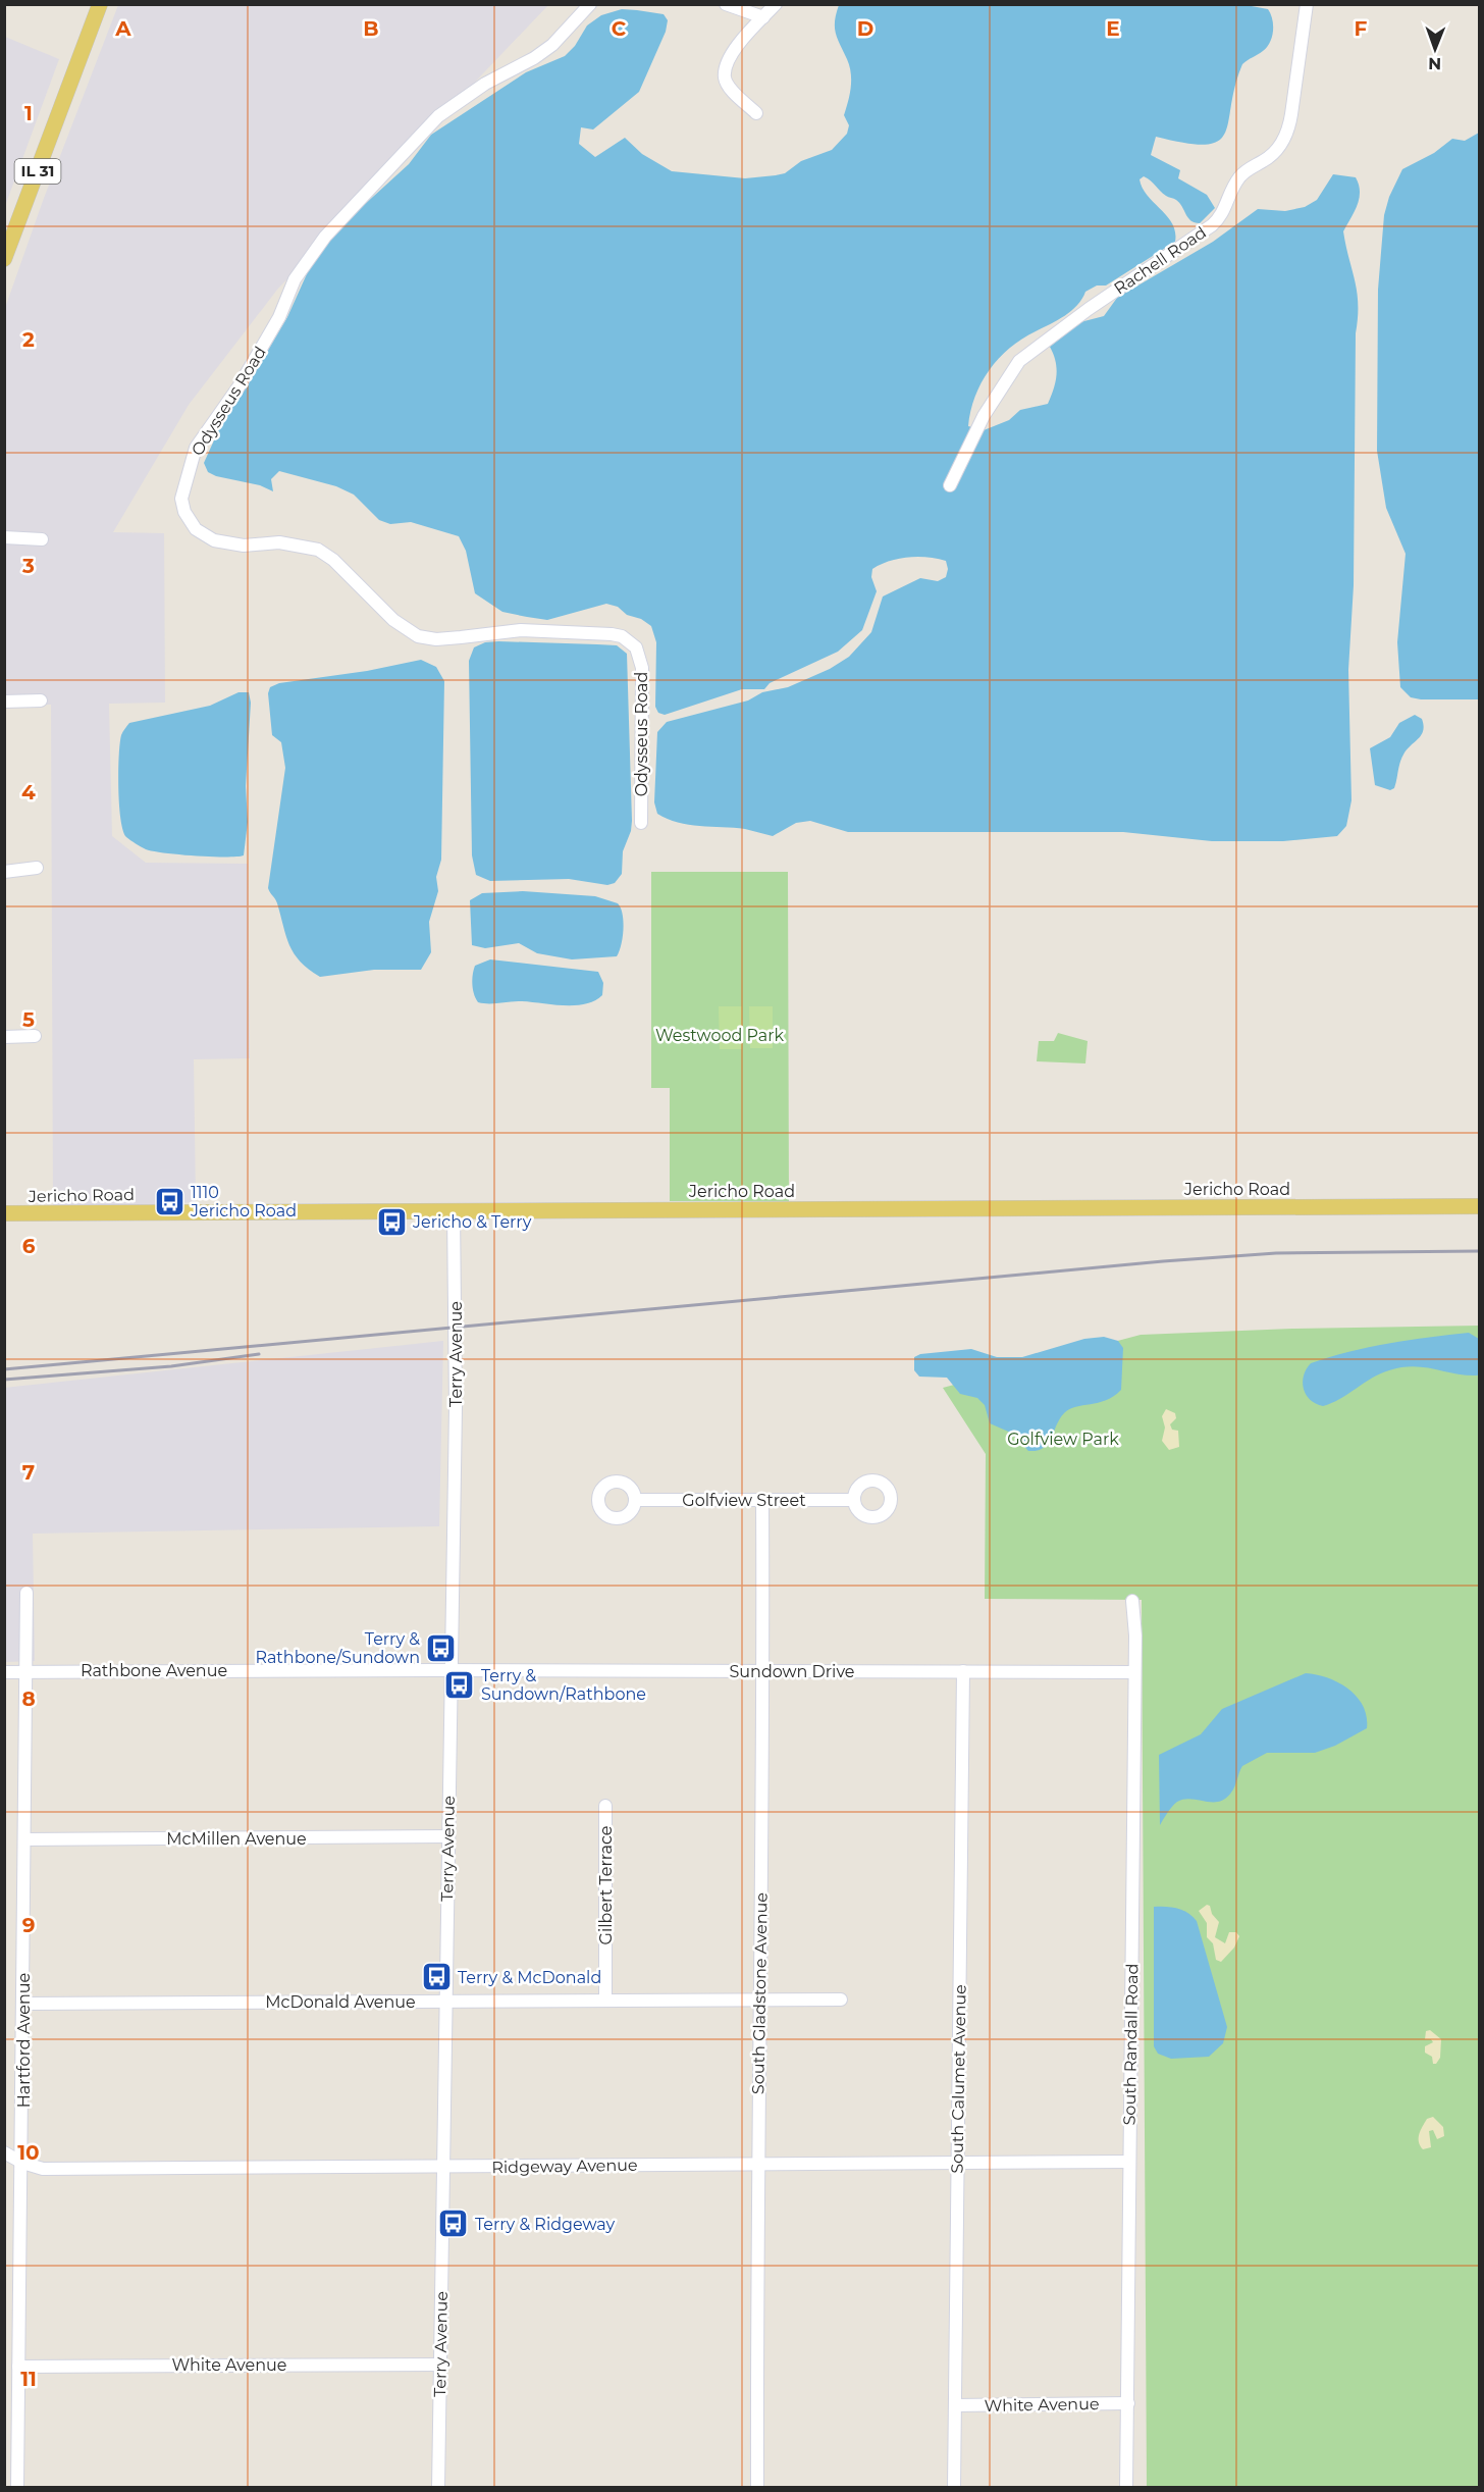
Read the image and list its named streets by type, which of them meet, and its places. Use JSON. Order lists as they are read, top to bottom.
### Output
{
  "streets": {
    "main road": ["IL 31", "Jericho Road"],
    "street": [
      "Rachell Road",
      "Odysseus Road",
      "Terry Avenue",
      "Golfview Street",
      "Rathbone Avenue",
      "Sundown Drive",
      "McMillen Avenue",
      "Gilbert Terrace",
      "South Gladstone Avenue",
      "McDonald Avenue",
      "Hartford Avenue",
      "South Randall Road",
      "South Calumet Avenue",
      "Ridgeway Avenue",
      "White Avenue"
    ]
  },
  "crossings": [
    ["Jericho Road", "Terry Avenue"],
    ["Terry Avenue", "Rathbone Avenue"],
    ["Terry Avenue", "Sundown Drive"],
    ["Terry Avenue", "McMillen Avenue"],
    ["Terry Avenue", "McDonald Avenue"],
    ["Terry Avenue", "Ridgeway Avenue"],
    ["Terry Avenue", "White Avenue"],
    ["Golfview Street", "South Gladstone Avenue"],
    ["Rathbone Avenue", "Sundown Drive"],
    ["Rathbone Avenue", "Hartford Avenue"],
    ["Sundown Drive", "South Gladstone Avenue"],
    ["Sundown Drive", "South Randall Road"],
    ["Sundown Drive", "South Calumet Avenue"],
    ["McMillen Avenue", "Hartford Avenue"],
    ["Gilbert Terrace", "McDonald Avenue"],
    ["South Gladstone Avenue", "McDonald Avenue"],
    ["South Gladstone Avenue", "Ridgeway Avenue"],
    ["McDonald Avenue", "Hartford Avenue"],
    ["Hartford Avenue", "Ridgeway Avenue"],
    ["Hartford Avenue", "White Avenue"],
    ["South Randall Road", "Ridgeway Avenue"],
    ["South Randall Road", "White Avenue"],
    ["South Calumet Avenue", "Ridgeway Avenue"],
    ["South Calumet Avenue", "White Avenue"]
  ],
  "parks": ["Westwood Park", "Golfview Park"],
  "places": {
    "bus stop": [
      "1110 Jericho Road",
      "Jericho & Terry",
      "Terry & Rathbone/Sundown",
      "Terry & Sundown/Rathbone",
      "Terry & McDonald",
      "Terry & Ridgeway"
    ]
  },
  "north": "bottom",
  "grid": {
    "columns": [
      "A",
      "B",
      "C",
      "D",
      "E",
      "F"
    ],
    "rows": [
      "1",
      "2",
      "3",
      "4",
      "5",
      "6",
      "7",
      "8",
      "9",
      "10",
      "11"
    ]
  }
}
